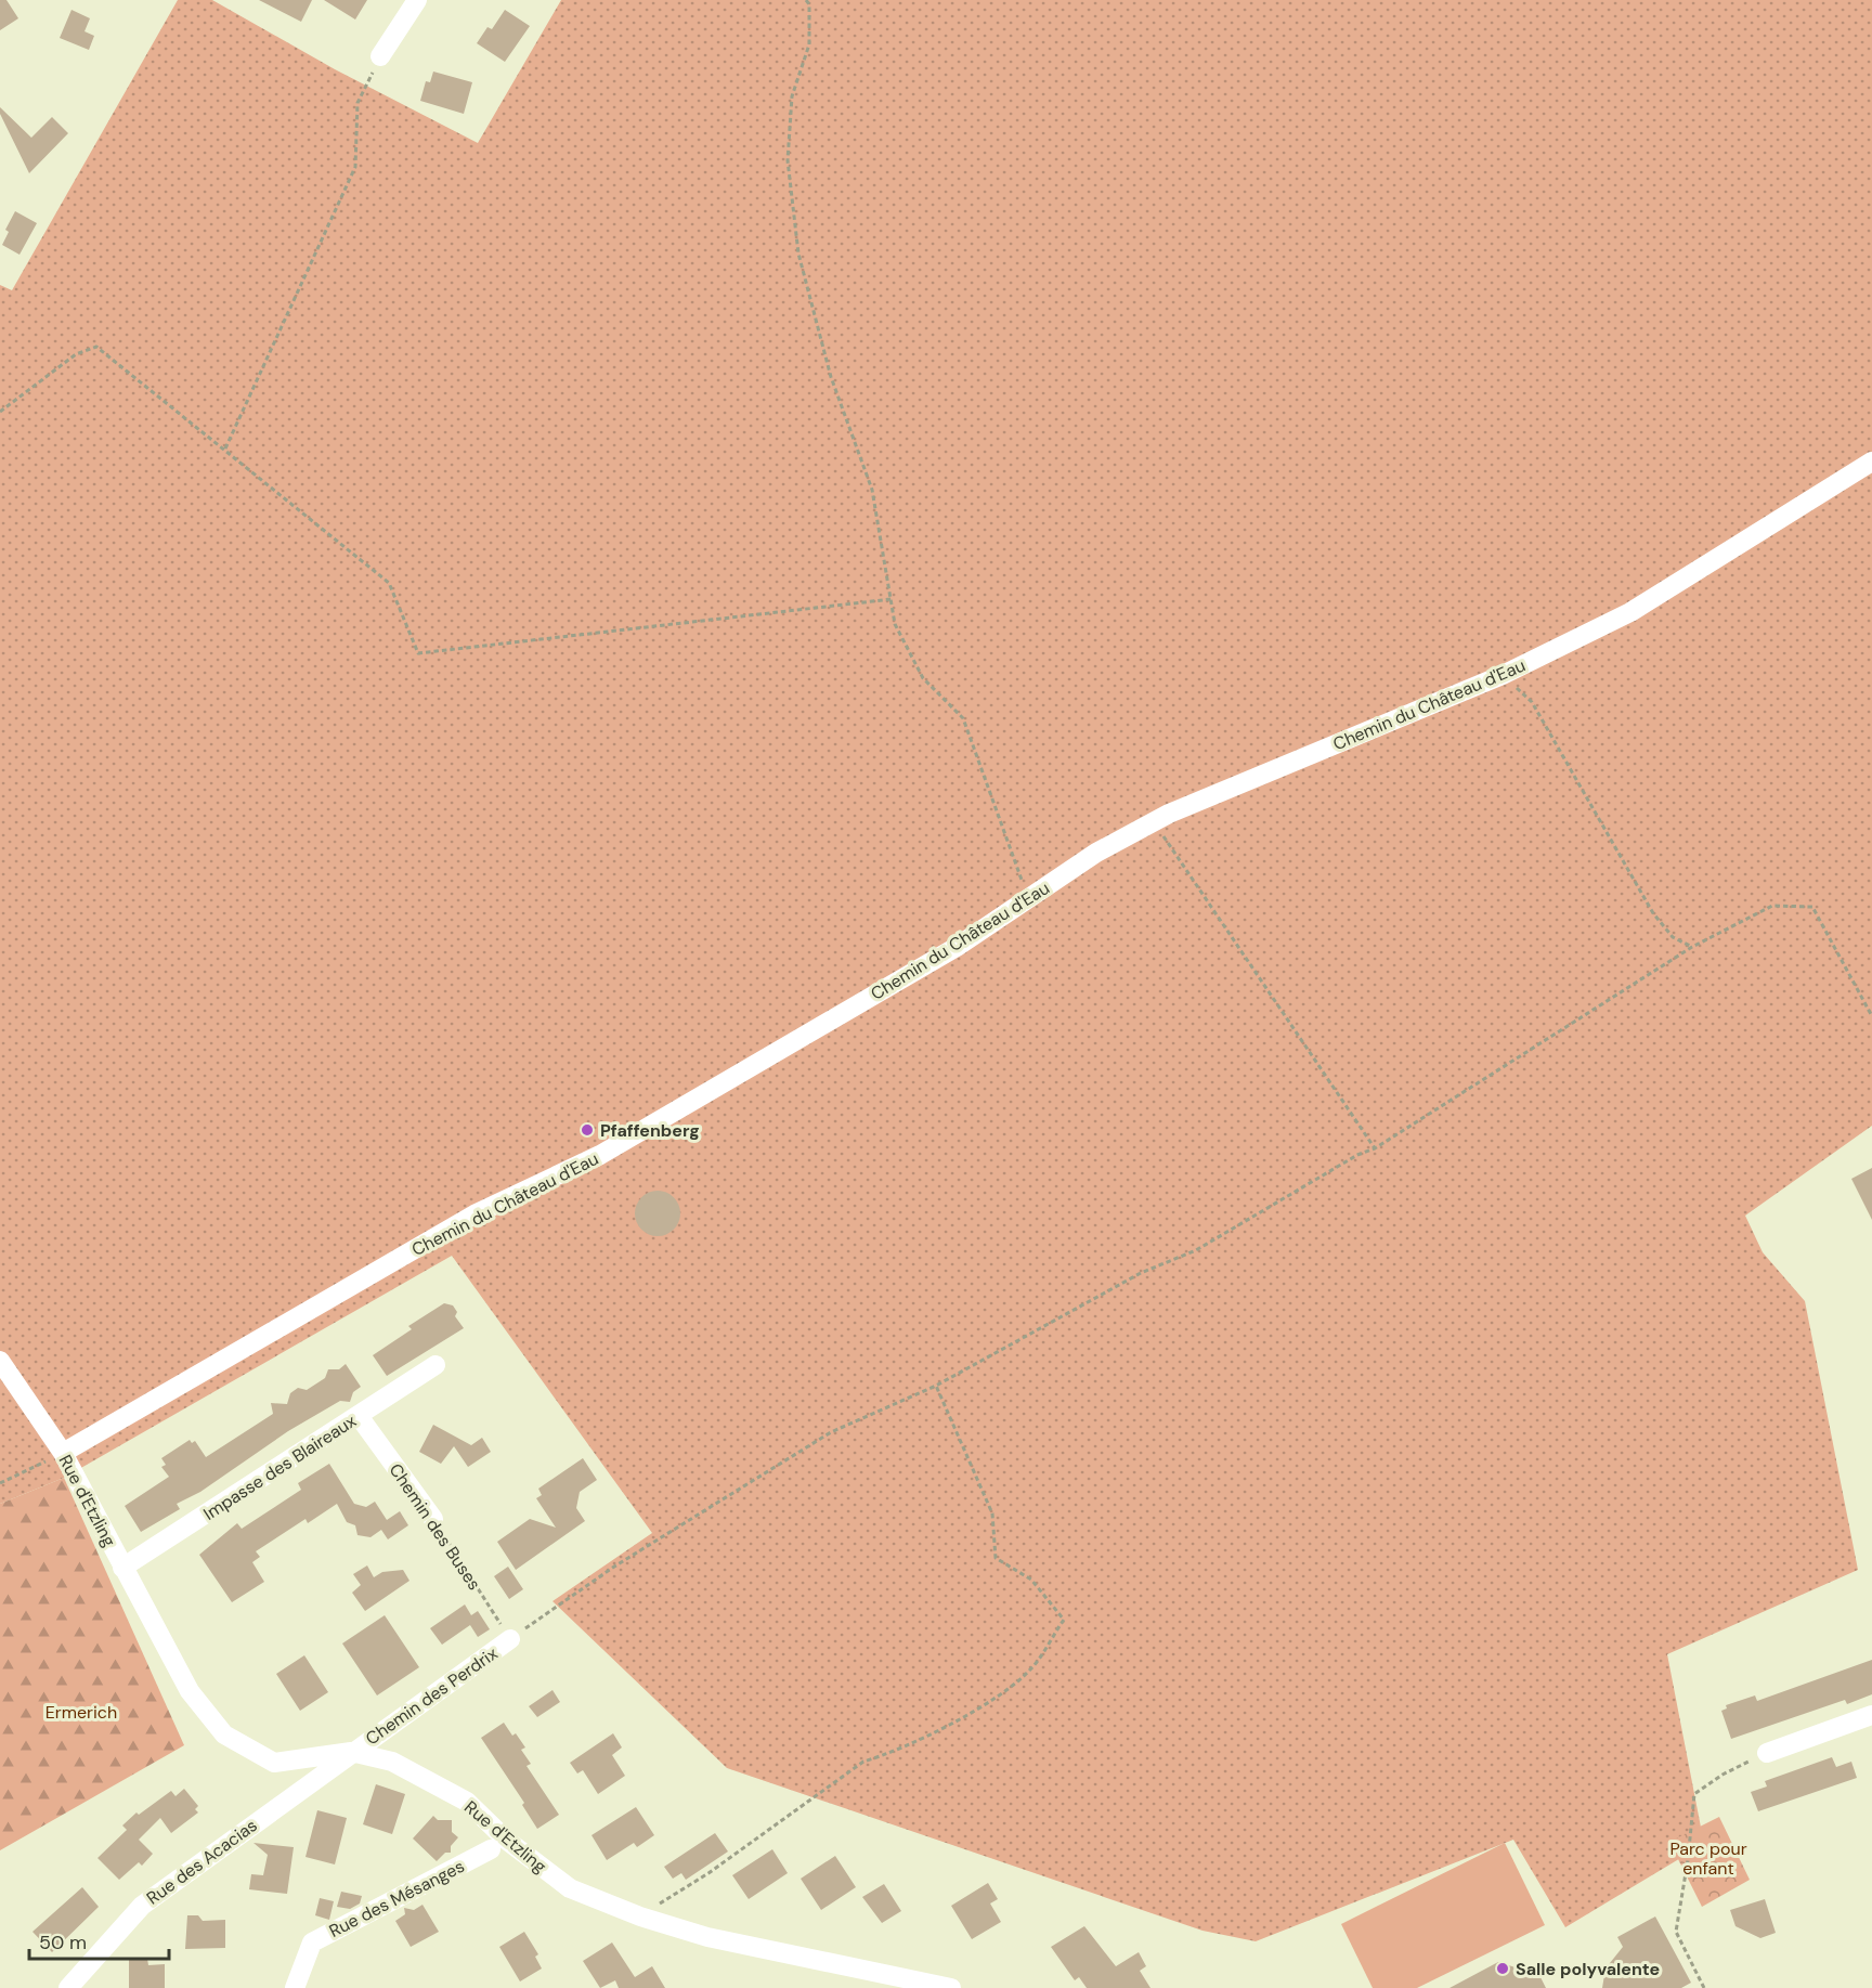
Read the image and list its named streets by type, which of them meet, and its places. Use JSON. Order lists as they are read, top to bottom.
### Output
{
  "streets": {
    "street": [
      "Chemin du Château d'Eau",
      "Impasse des Blaireaux",
      "Rue d'Etzling",
      "Chemin des Buses",
      "Chemin des Perdrix",
      "Rue des Acacias",
      "Rue des Mésanges"
    ]
  },
  "crossings": [
    ["Chemin du Château d'Eau", "Rue d'Etzling"],
    ["Impasse des Blaireaux", "Rue d'Etzling"],
    ["Impasse des Blaireaux", "Chemin des Buses"],
    ["Rue d'Etzling", "Chemin des Perdrix"],
    ["Rue d'Etzling", "Rue des Acacias"],
    ["Chemin des Buses", "Chemin des Perdrix"],
    ["Chemin des Perdrix", "Rue des Acacias"]
  ],
  "parks": ["Ermerich", "Parc pour enfant"],
  "places": ["Pfaffenberg", "Salle polyvalente"],
  "scale_bar": "50 m"
}
